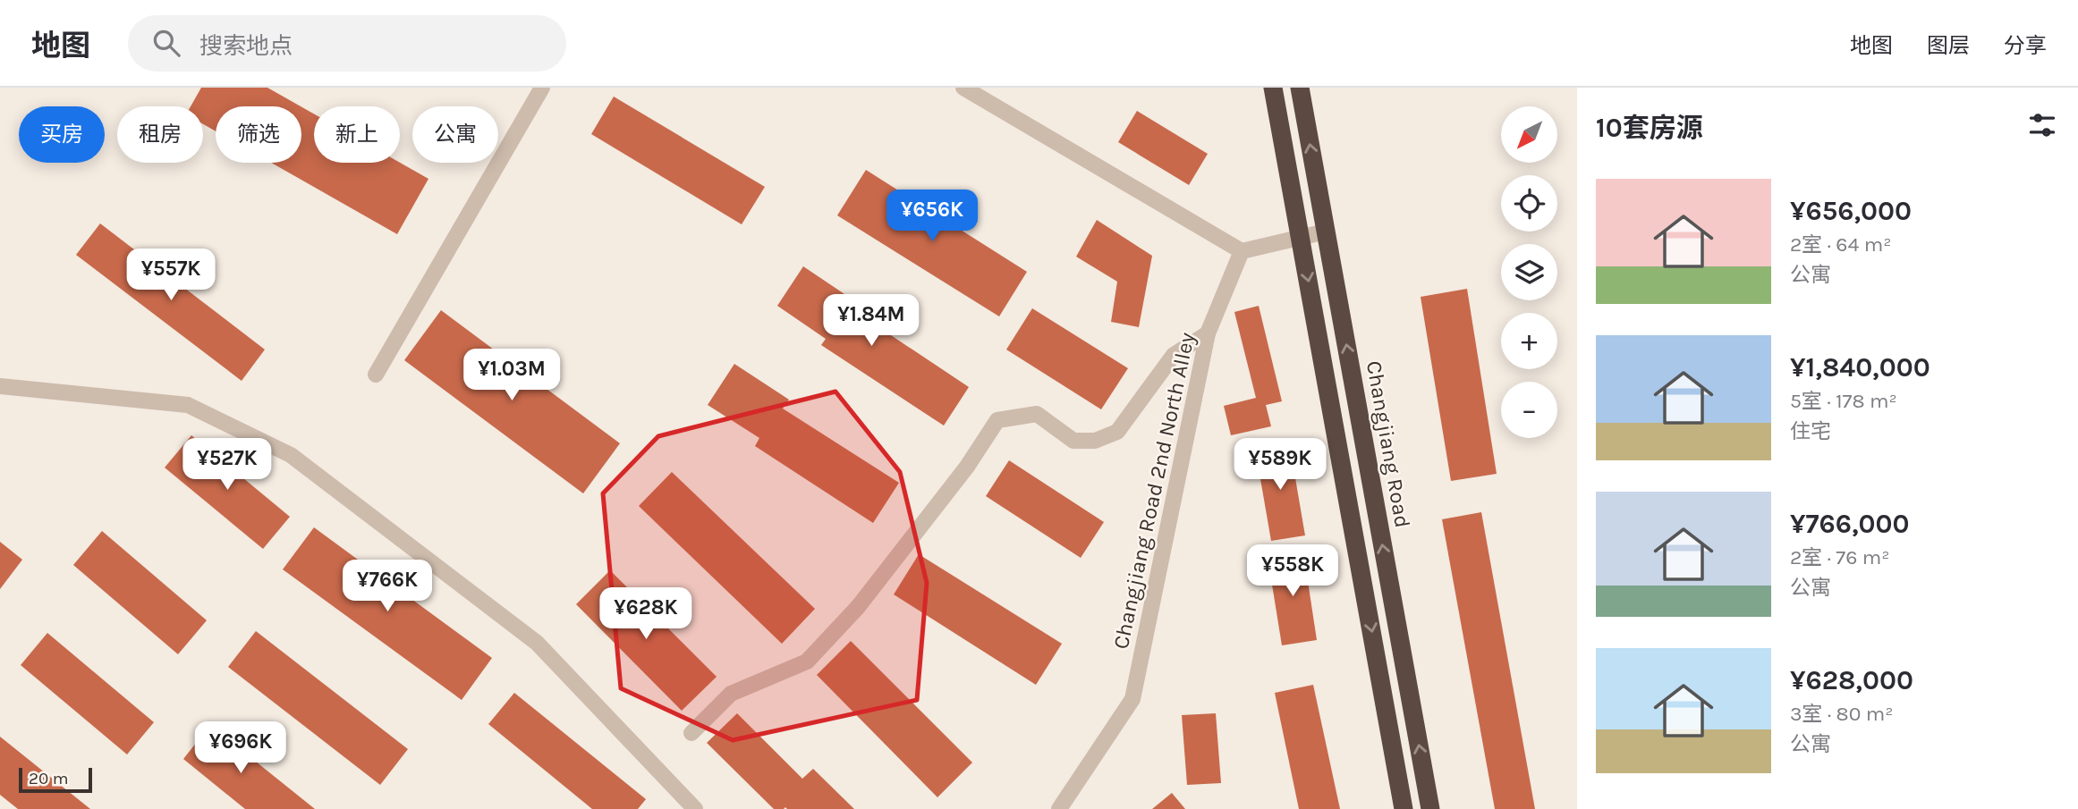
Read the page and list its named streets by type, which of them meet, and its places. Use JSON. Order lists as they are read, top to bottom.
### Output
{
  "streets": {
    "highway": ["Changjiang Road"],
    "street": ["Changjiang Road 2nd North Alley"]
  },
  "scale_bar": "20 m",
  "north": "bottom left",
  "page": {
    "header": "地图",
    "search": "搜索地点",
    "nav": ["地图", "图层", "分享"],
    "heading": "10套房源",
    "map_buttons": ["+", "−"],
    "chip": [
      "买房",
      "租房",
      "筛选",
      "新上",
      "公寓"
    ],
    "list": [
      {
        "name": "¥656,000",
        "note": "2室 · 64 m² · 公寓"
      },
      {
        "name": "¥1,840,000",
        "note": "5室 · 178 m² · 住宅"
      },
      {
        "name": "¥766,000",
        "note": "2室 · 76 m² · 公寓"
      },
      {
        "name": "¥628,000",
        "note": "3室 · 80 m² · 公寓"
      }
    ],
    "price": [
      "¥656K",
      "¥557K",
      "¥1.84M",
      "¥1.03M",
      "¥527K",
      "¥589K",
      "¥558K",
      "¥766K",
      "¥628K",
      "¥696K"
    ],
    "scale": "20 m"
  }
}
